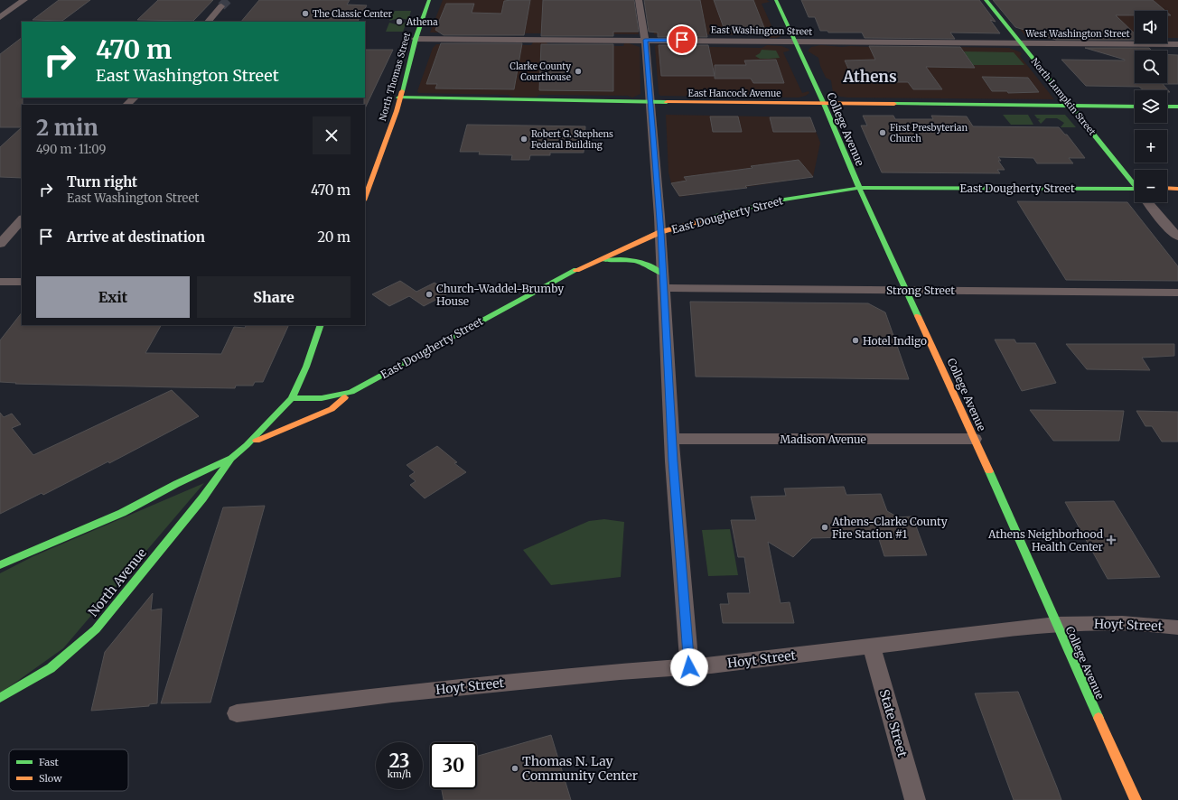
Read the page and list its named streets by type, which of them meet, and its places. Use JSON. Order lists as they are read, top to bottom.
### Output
{
  "streets": {
    "main road": [
      "North Thomas Street",
      "East Hancock Avenue",
      "North Lumpkin Street",
      "College Avenue",
      "East Dougherty Street",
      "North Avenue"
    ],
    "street": [
      "East Washington Street",
      "West Washington Street",
      "Strong Street",
      "Madison Avenue",
      "Hoyt Street",
      "State Street"
    ]
  },
  "crossings": [
    ["East Washington Street", "West Washington Street"],
    ["East Washington Street", "North Thomas Street"],
    ["East Washington Street", "North Lumpkin Street"],
    ["East Washington Street", "College Avenue"],
    ["West Washington Street", "North Lumpkin Street"],
    ["North Thomas Street", "East Hancock Avenue"],
    ["East Hancock Avenue", "North Lumpkin Street"],
    ["East Hancock Avenue", "College Avenue"],
    ["College Avenue", "East Dougherty Street"],
    ["College Avenue", "Strong Street"],
    ["College Avenue", "Madison Avenue"],
    ["College Avenue", "Hoyt Street"],
    ["East Dougherty Street", "North Avenue"],
    ["Hoyt Street", "State Street"]
  ],
  "districts": ["Athens"],
  "places": {
    "other": [
      "The Classic Center",
      "Athena",
      "Clarke County Courthouse",
      "First Presbyterian Church",
      "Robert G. Stephens Federal Building",
      "Church-Waddel-Brumby House",
      "Hotel Indigo",
      "Athens-Clarke County Fire Station #1",
      "Thomas N. Lay Community Center"
    ],
    "health": ["Athens Neighborhood Health Center"]
  },
  "legend": ["Fast", "Slow"],
  "page": {
    "map_buttons": ["+", "−"],
    "turn": ["470 m", "East Washington Street"],
    "heading": ["2 min", "490 m · 11:09"],
    "list": [
      {
        "name": "Turn right",
        "note": "East Washington Street",
        "value": "470 m"
      },
      {
        "name": "Arrive at destination",
        "value": "20 m"
      }
    ],
    "buttons": ["Exit", "Share"],
    "speed": "23 km/h",
    "limit": "30"
  }
}
